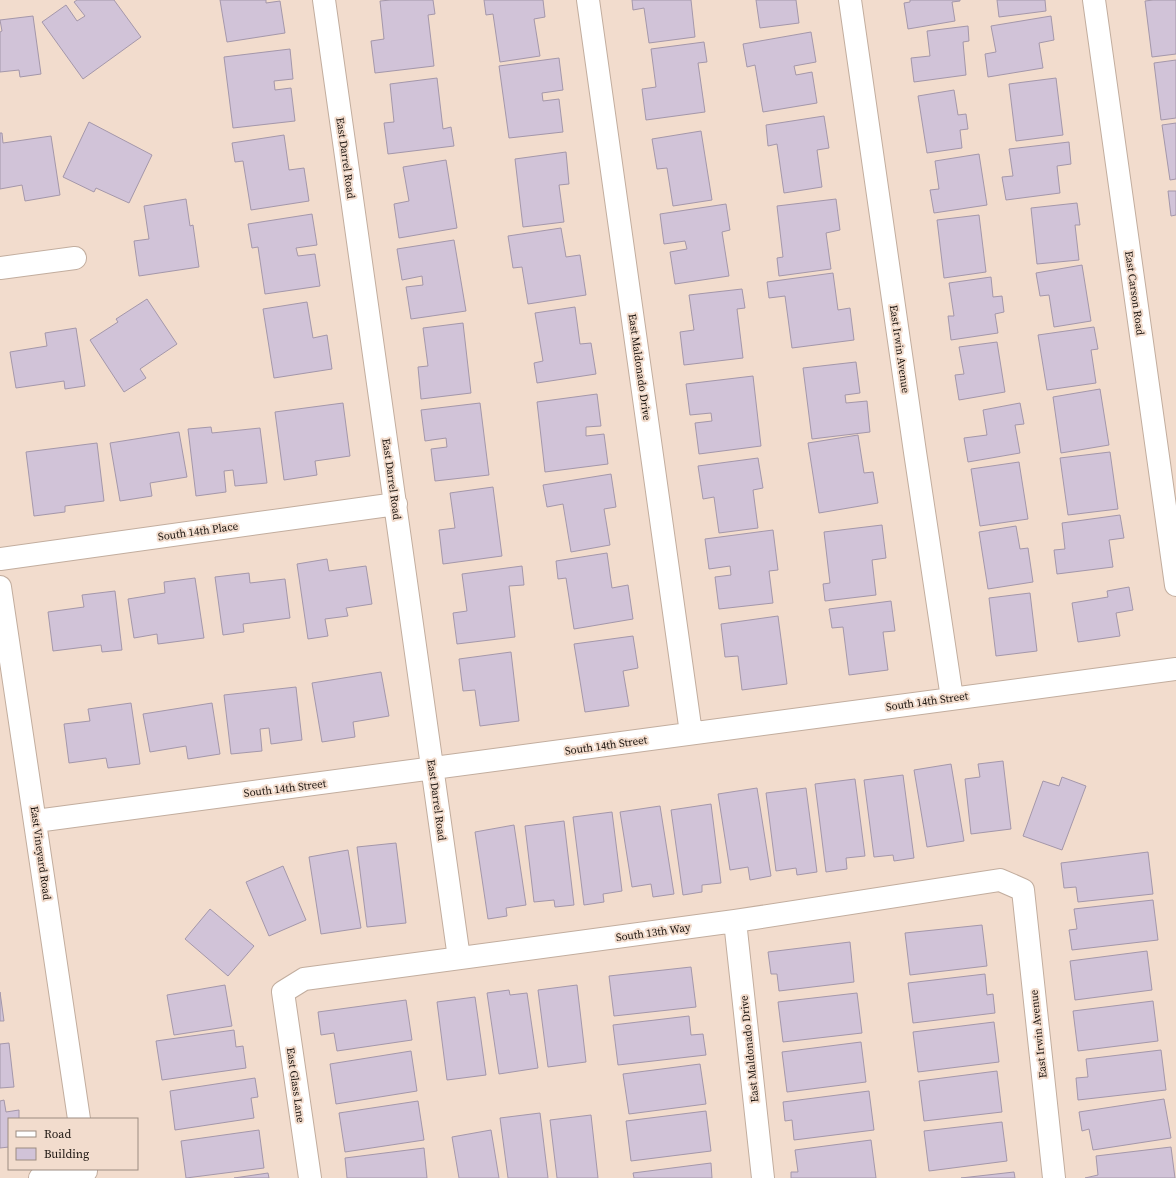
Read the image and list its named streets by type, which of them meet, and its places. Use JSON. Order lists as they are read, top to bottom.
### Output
{
  "streets": {
    "street": [
      "East Darrel Road",
      "East Carson Road",
      "East Irwin Avenue",
      "East Maldonado Drive",
      "South 14th Place",
      "South 14th Street",
      "East Vineyard Road",
      "South 13th Way",
      "East Glass Lane"
    ]
  },
  "crossings": [
    ["East Darrel Road", "South 14th Place"],
    ["East Darrel Road", "South 14th Street"],
    ["East Darrel Road", "South 13th Way"],
    ["East Irwin Avenue", "South 14th Street"],
    ["East Irwin Avenue", "South 13th Way"],
    ["East Maldonado Drive", "South 14th Street"],
    ["East Maldonado Drive", "South 13th Way"],
    ["South 14th Street", "East Vineyard Road"],
    ["South 13th Way", "East Glass Lane"]
  ],
  "legend": ["Road", "Building"]
}
